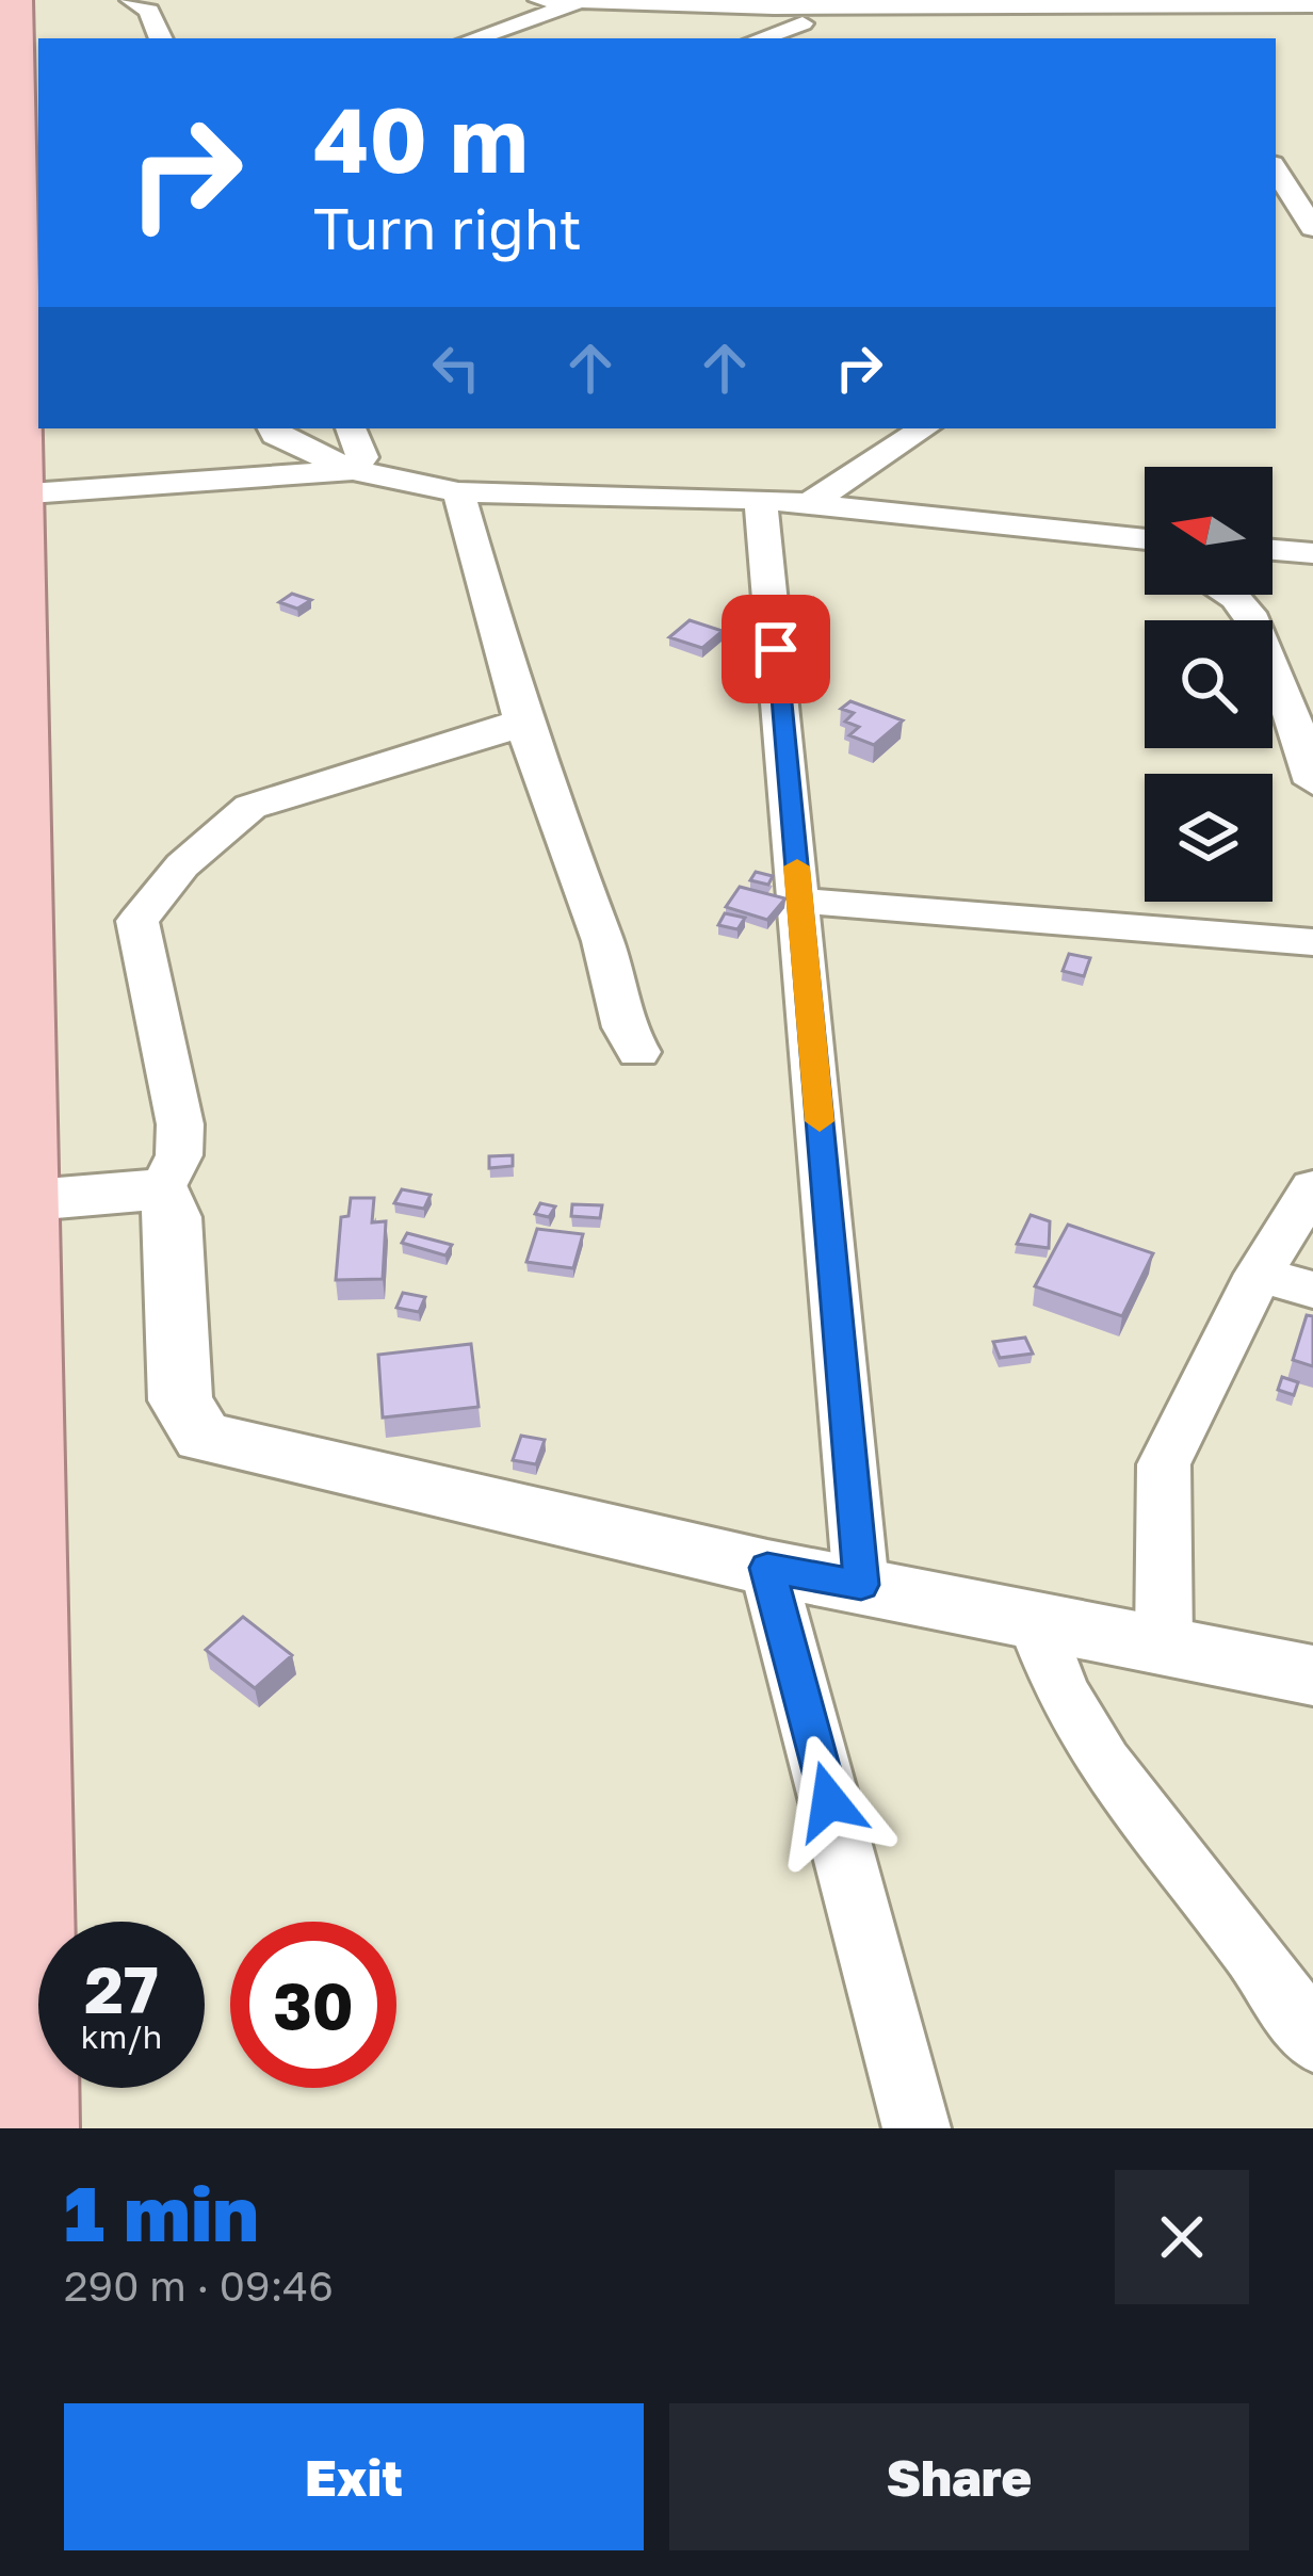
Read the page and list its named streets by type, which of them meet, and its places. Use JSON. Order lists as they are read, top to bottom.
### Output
{
  "north": "left",
  "page": {
    "turn": ["40 m", "Turn right"],
    "speed": "27 km/h",
    "limit": "30",
    "heading": ["1 min", "290 m · 09:46"],
    "buttons": ["Exit", "Share"]
  }
}
